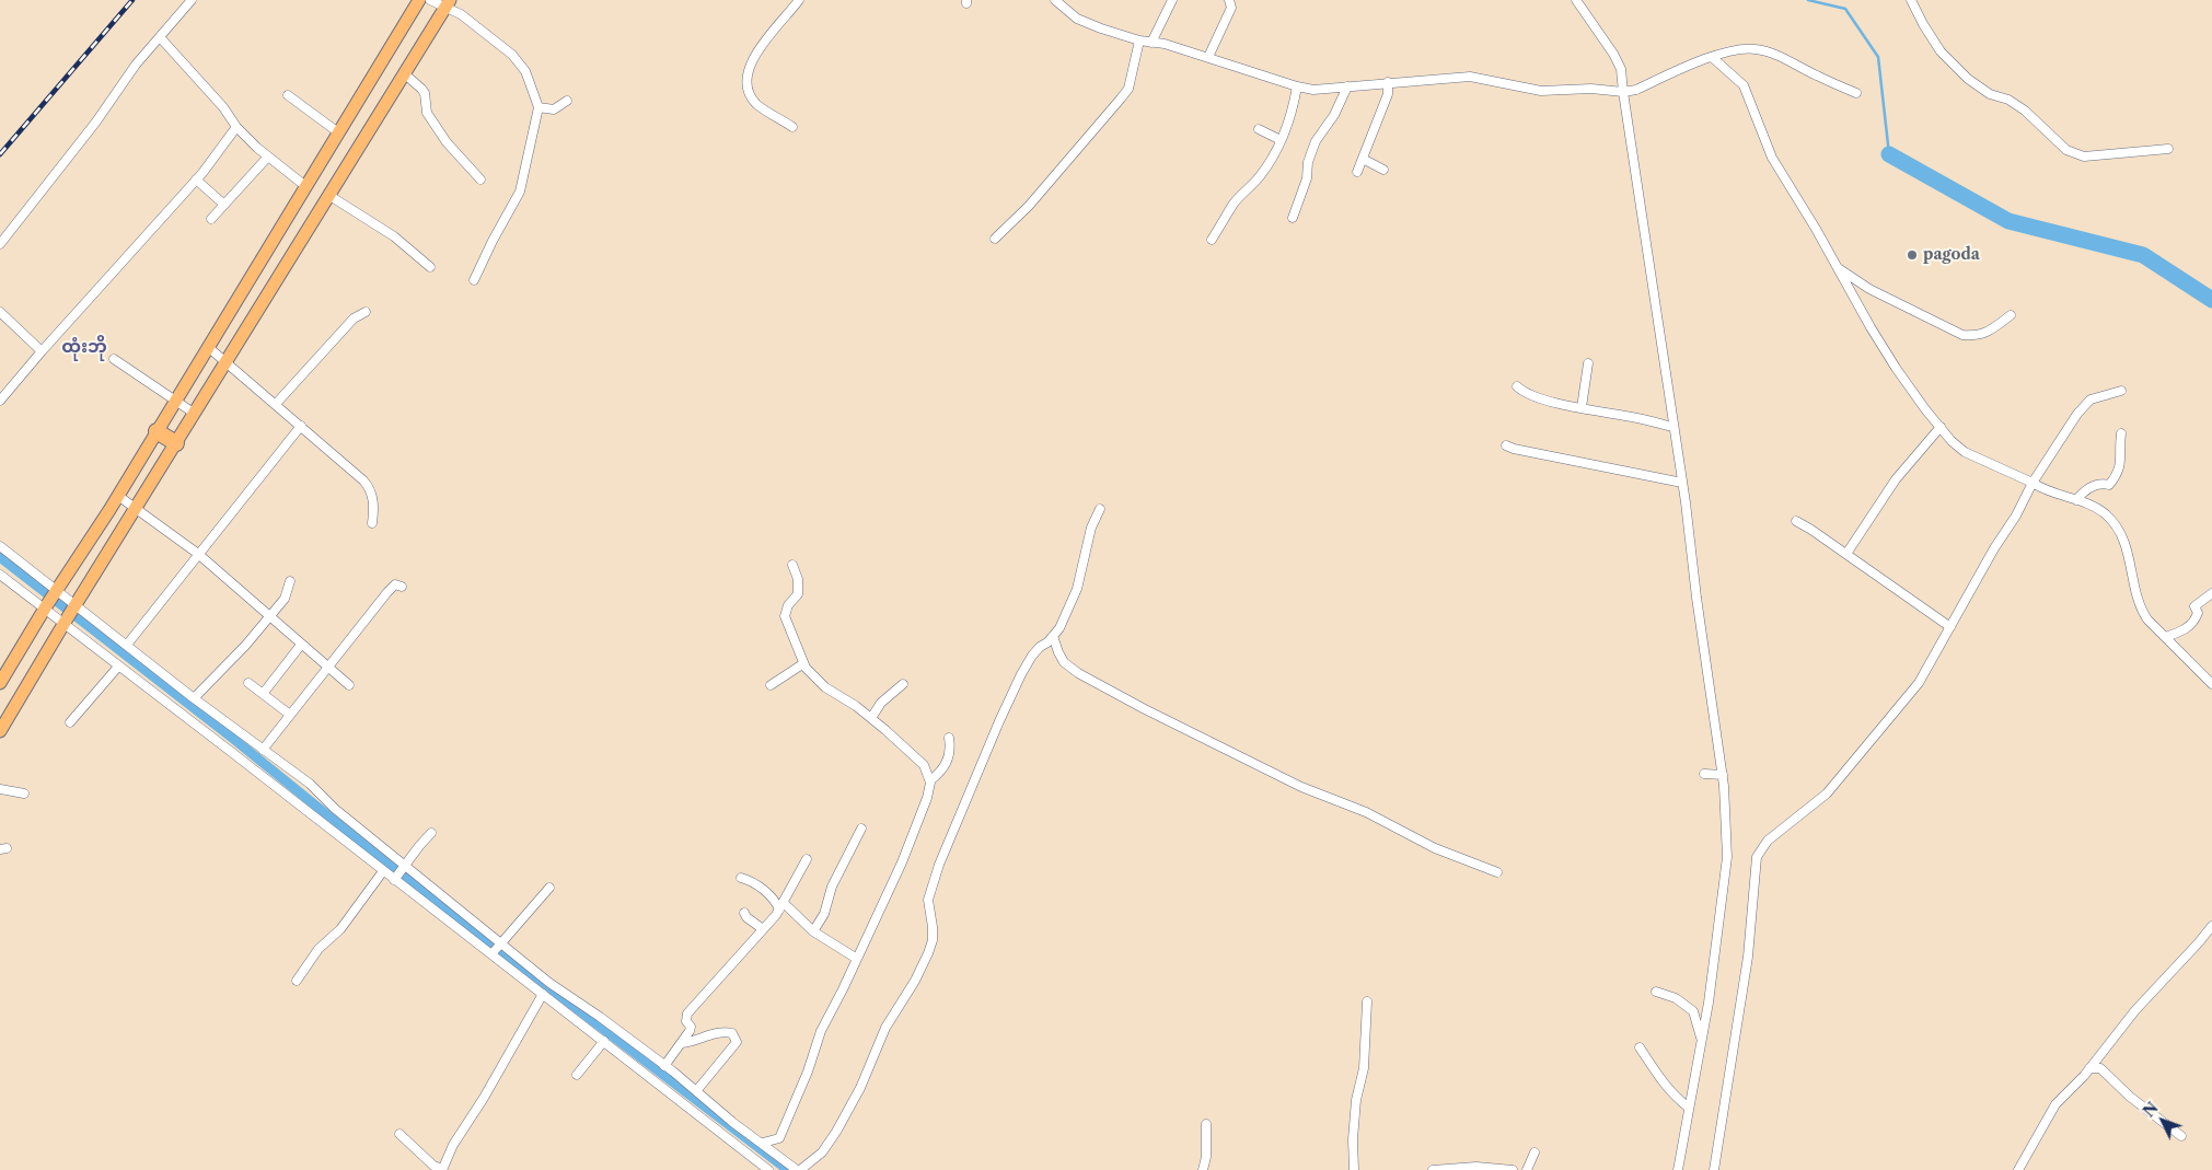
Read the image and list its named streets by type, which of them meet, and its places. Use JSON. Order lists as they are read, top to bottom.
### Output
{
  "districts": ["ထုံးဘို"],
  "places": ["pagoda"],
  "north": "top left"
}
